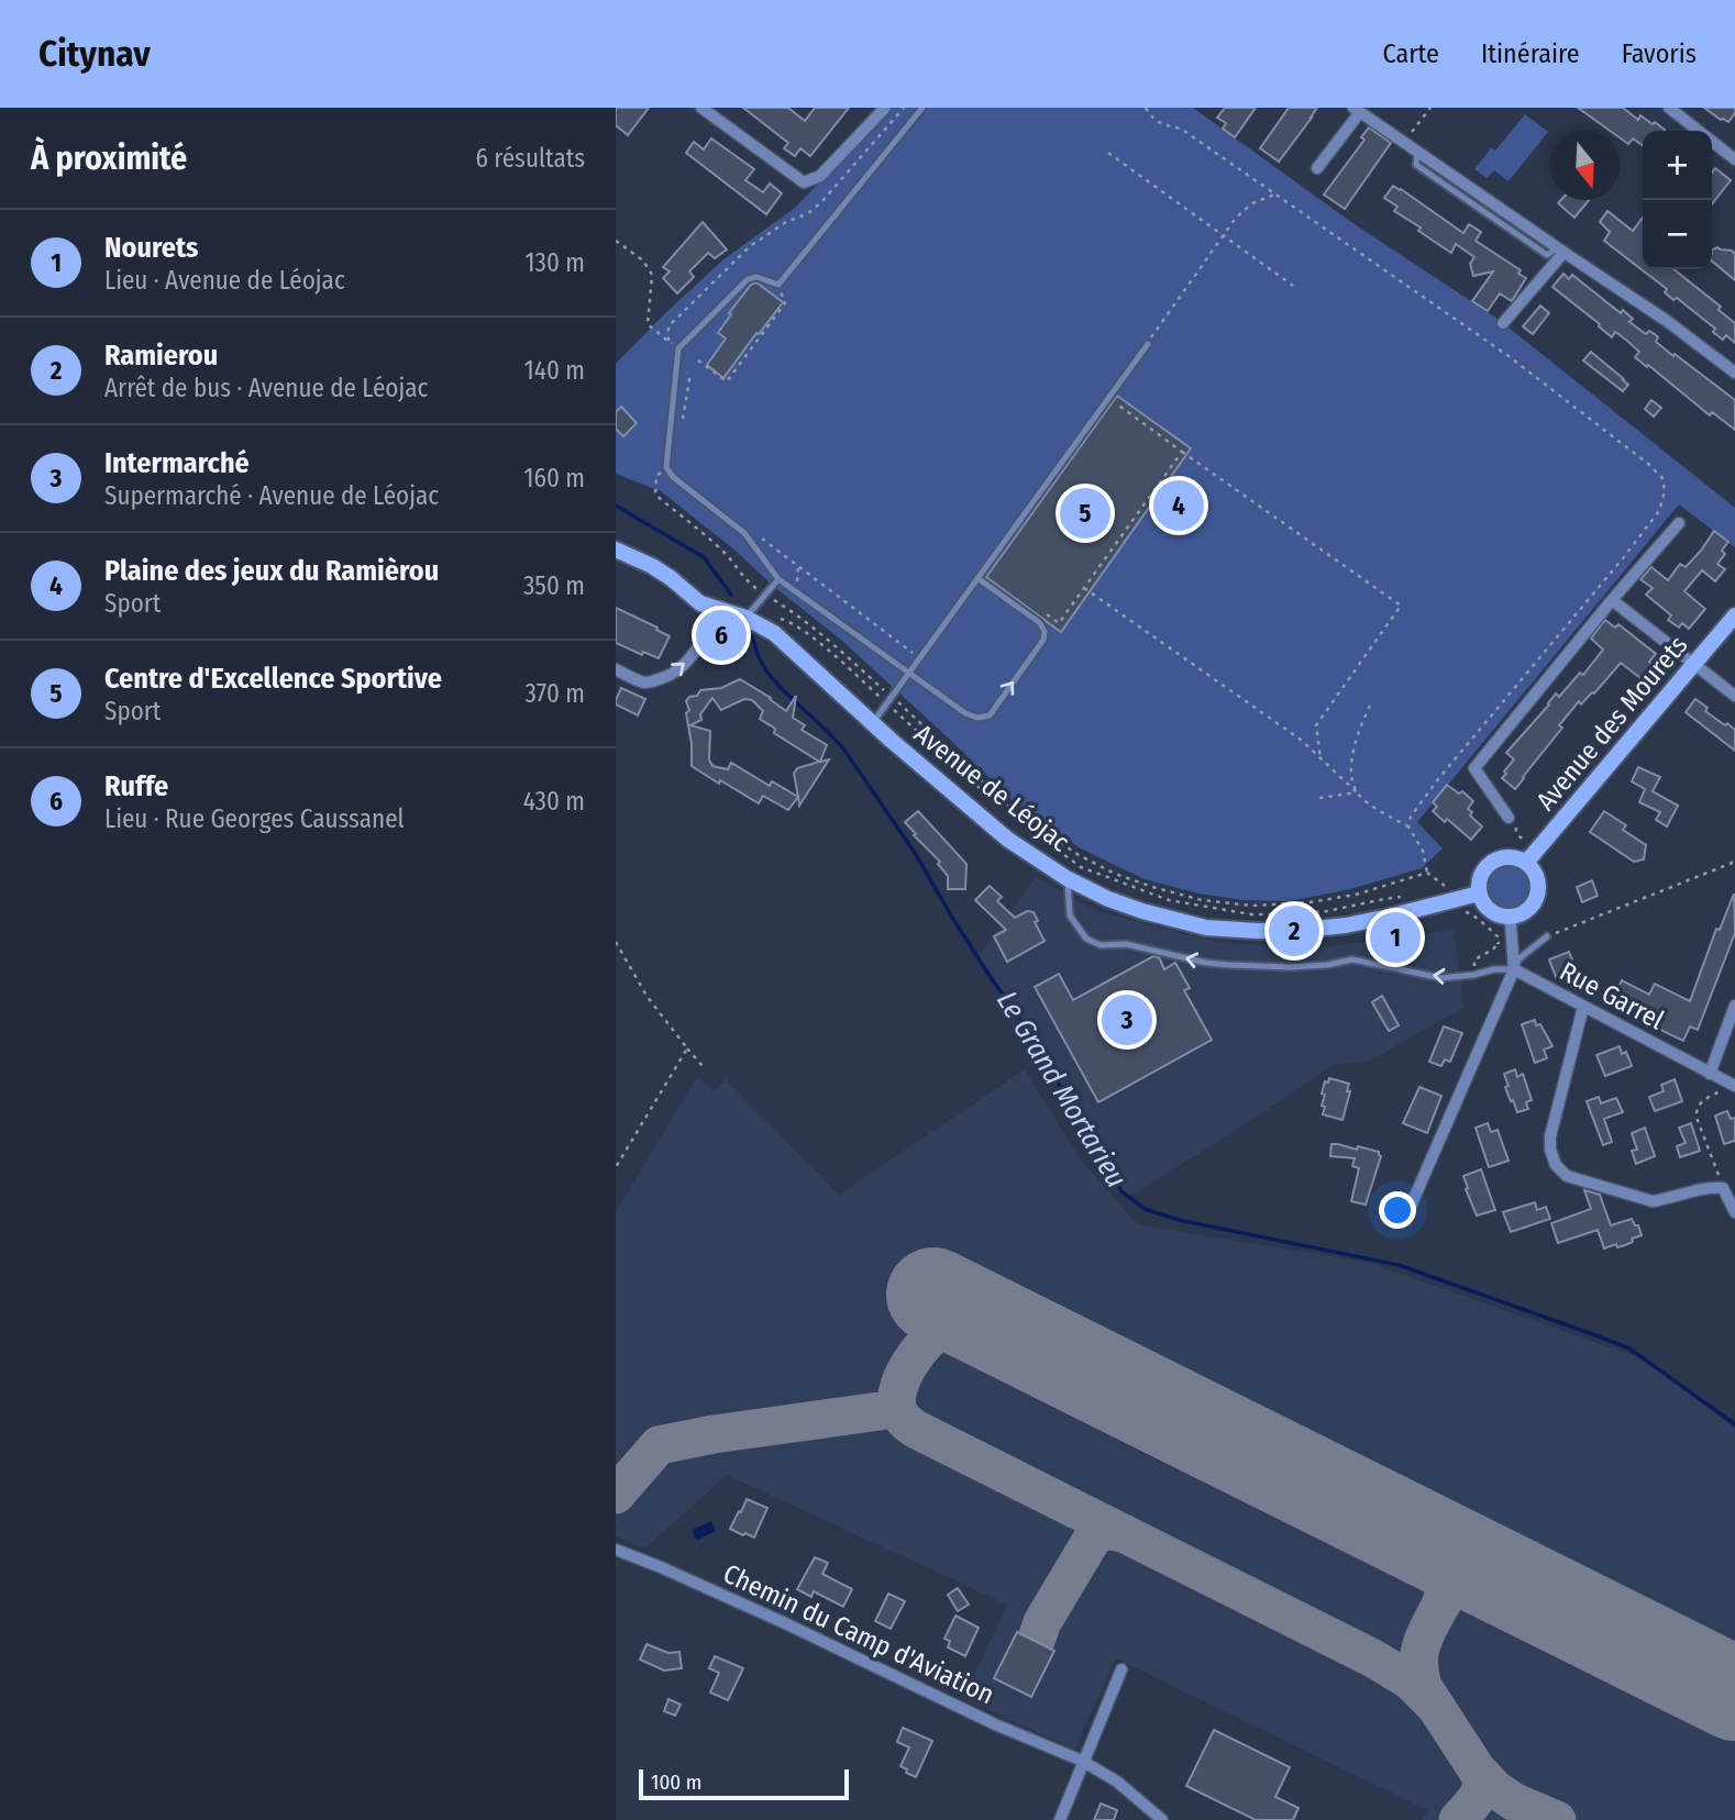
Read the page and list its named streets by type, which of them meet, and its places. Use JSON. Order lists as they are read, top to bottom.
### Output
{
  "streets": {
    "main road": ["Avenue des Mourets", "Avenue de Léojac"],
    "street": ["Rue Garrel", "Chemin du Camp d'Aviation"]
  },
  "crossings": [
    ["Avenue des Mourets", "Avenue de Léojac"]
  ],
  "water": ["Le Grand Mortarieu"],
  "scale_bar": "100 m",
  "north": "bottom",
  "page": {
    "header": "Citynav",
    "nav": ["Carte", "Itinéraire", "Favoris"],
    "heading": ["À proximité", "6 résultats"],
    "map_buttons": ["+", "−"],
    "list": [
      {
        "mark": "1",
        "name": "Nourets",
        "note": "Lieu · Avenue de Léojac",
        "value": "130 m"
      },
      {
        "mark": "2",
        "name": "Ramierou",
        "note": "Arrêt de bus · Avenue de Léojac",
        "value": "140 m"
      },
      {
        "mark": "3",
        "name": "Intermarché",
        "note": "Supermarché · Avenue de Léojac",
        "value": "160 m"
      },
      {
        "mark": "4",
        "name": "Plaine des jeux du Ramièrou",
        "note": "Sport",
        "value": "350 m"
      },
      {
        "mark": "5",
        "name": "Centre d'Excellence Sportive",
        "note": "Sport",
        "value": "370 m"
      },
      {
        "mark": "6",
        "name": "Ruffe",
        "note": "Lieu · Rue Georges Caussanel",
        "value": "430 m"
      }
    ],
    "pins": [
      "4",
      "5",
      "6",
      "2",
      "1",
      "3"
    ],
    "scale": "100 m"
  }
}
